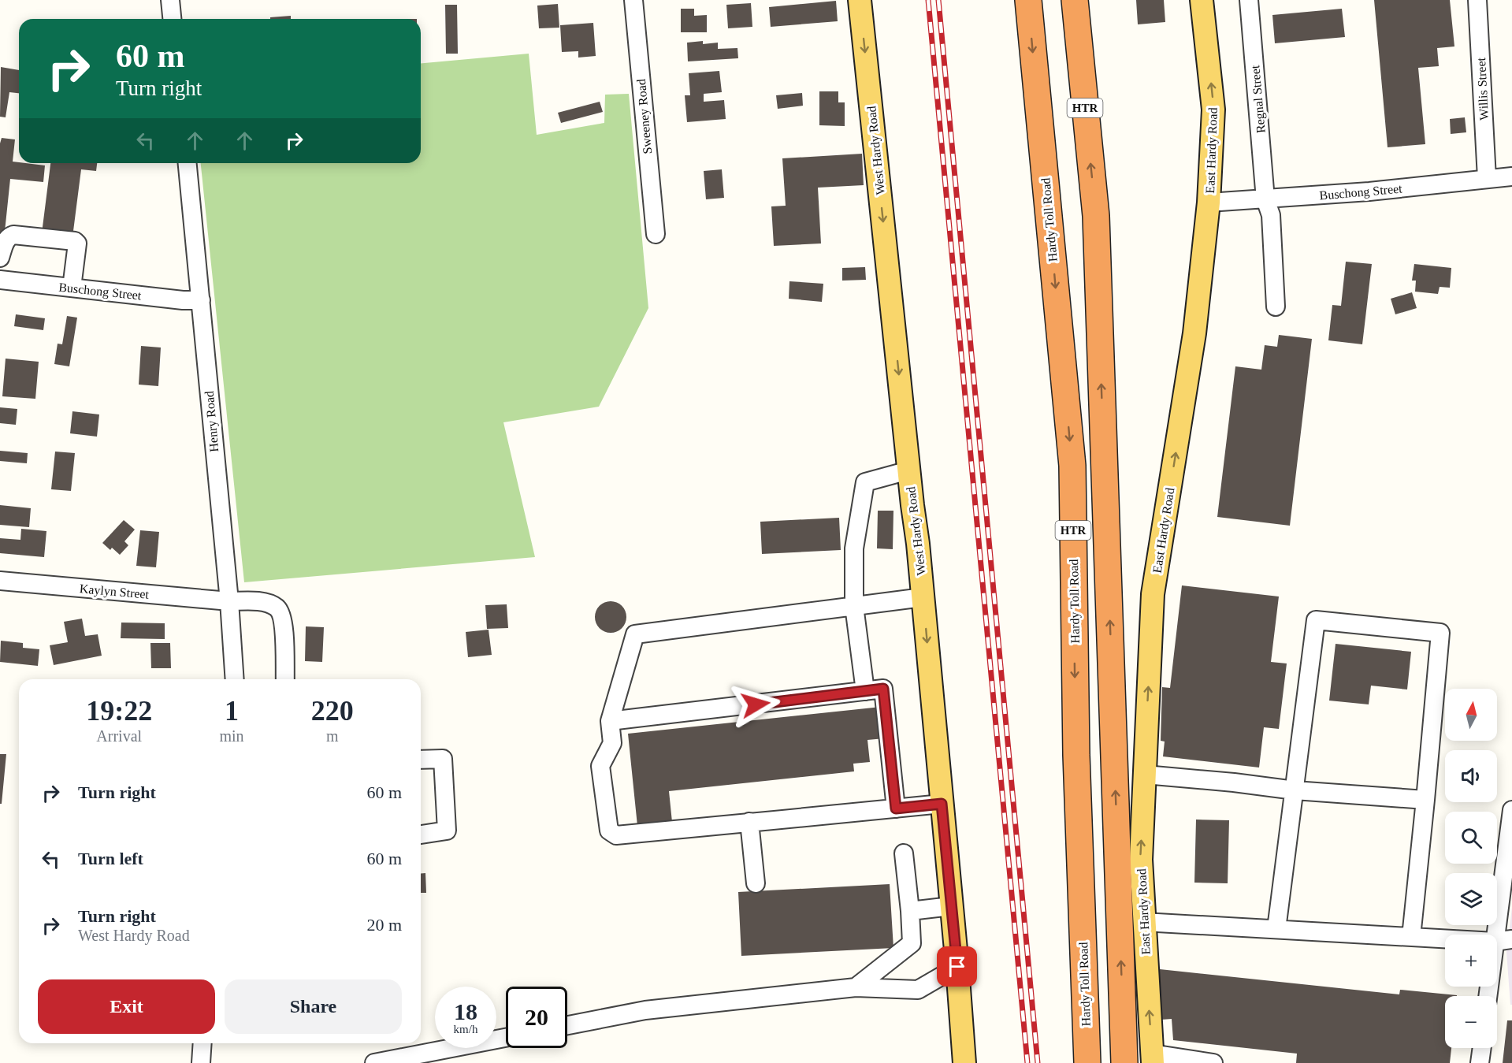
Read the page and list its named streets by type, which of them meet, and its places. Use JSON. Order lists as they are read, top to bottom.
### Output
{
  "streets": {
    "highway": ["HTR", "Hardy Toll Road"],
    "main road": ["West Hardy Road", "East Hardy Road"],
    "street": [
      "Willis Street",
      "Regnal Street",
      "Sweeney Road",
      "Buschong Street",
      "Henry Road",
      "Kaylyn Street"
    ]
  },
  "crossings": [
    ["Willis Street", "Buschong Street"],
    ["Regnal Street", "Buschong Street"],
    ["East Hardy Road", "Buschong Street"],
    ["Buschong Street", "Henry Road"],
    ["Henry Road", "Kaylyn Street"]
  ],
  "one_way": ["West Hardy Road", "East Hardy Road"],
  "north": "top",
  "page": {
    "turn": ["60 m", "Turn right"],
    "eta": [
      "19:22",
      "Arrival",
      "1",
      "min",
      "220",
      "m"
    ],
    "map_buttons": ["+", "−"],
    "list": [
      {
        "name": "Turn right",
        "value": "60 m"
      },
      {
        "name": "Turn left",
        "value": "60 m"
      },
      {
        "name": "Turn right",
        "note": "West Hardy Road",
        "value": "20 m"
      }
    ],
    "buttons": ["Exit", "Share"],
    "speed": "18 km/h",
    "limit": "20"
  }
}
